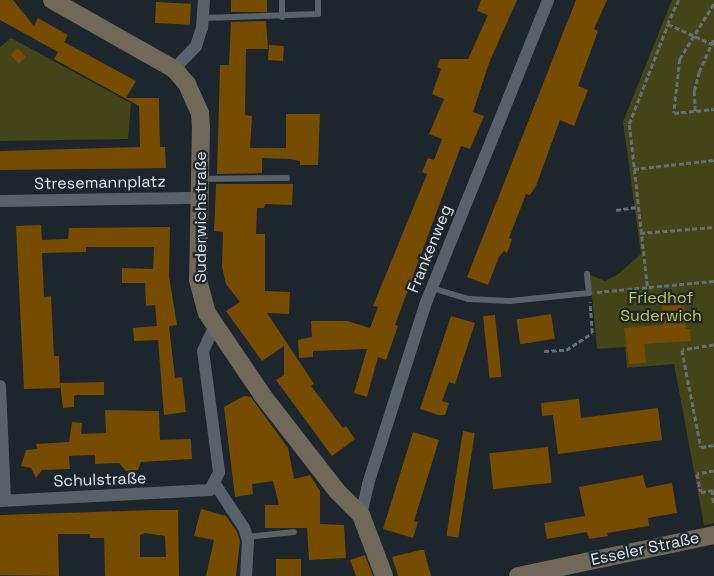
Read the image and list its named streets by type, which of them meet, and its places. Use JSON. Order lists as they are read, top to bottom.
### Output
{
  "streets": {
    "main road": ["Suderwichstraße", "Esseler Straße"],
    "street": ["Stresemannplatz", "Frankenweg", "Schulstraße"]
  },
  "crossings": [
    ["Stresemannplatz", "Suderwichstraße"],
    ["Suderwichstraße", "Frankenweg"]
  ],
  "parks": ["Friedhof Suderwich"]
}
